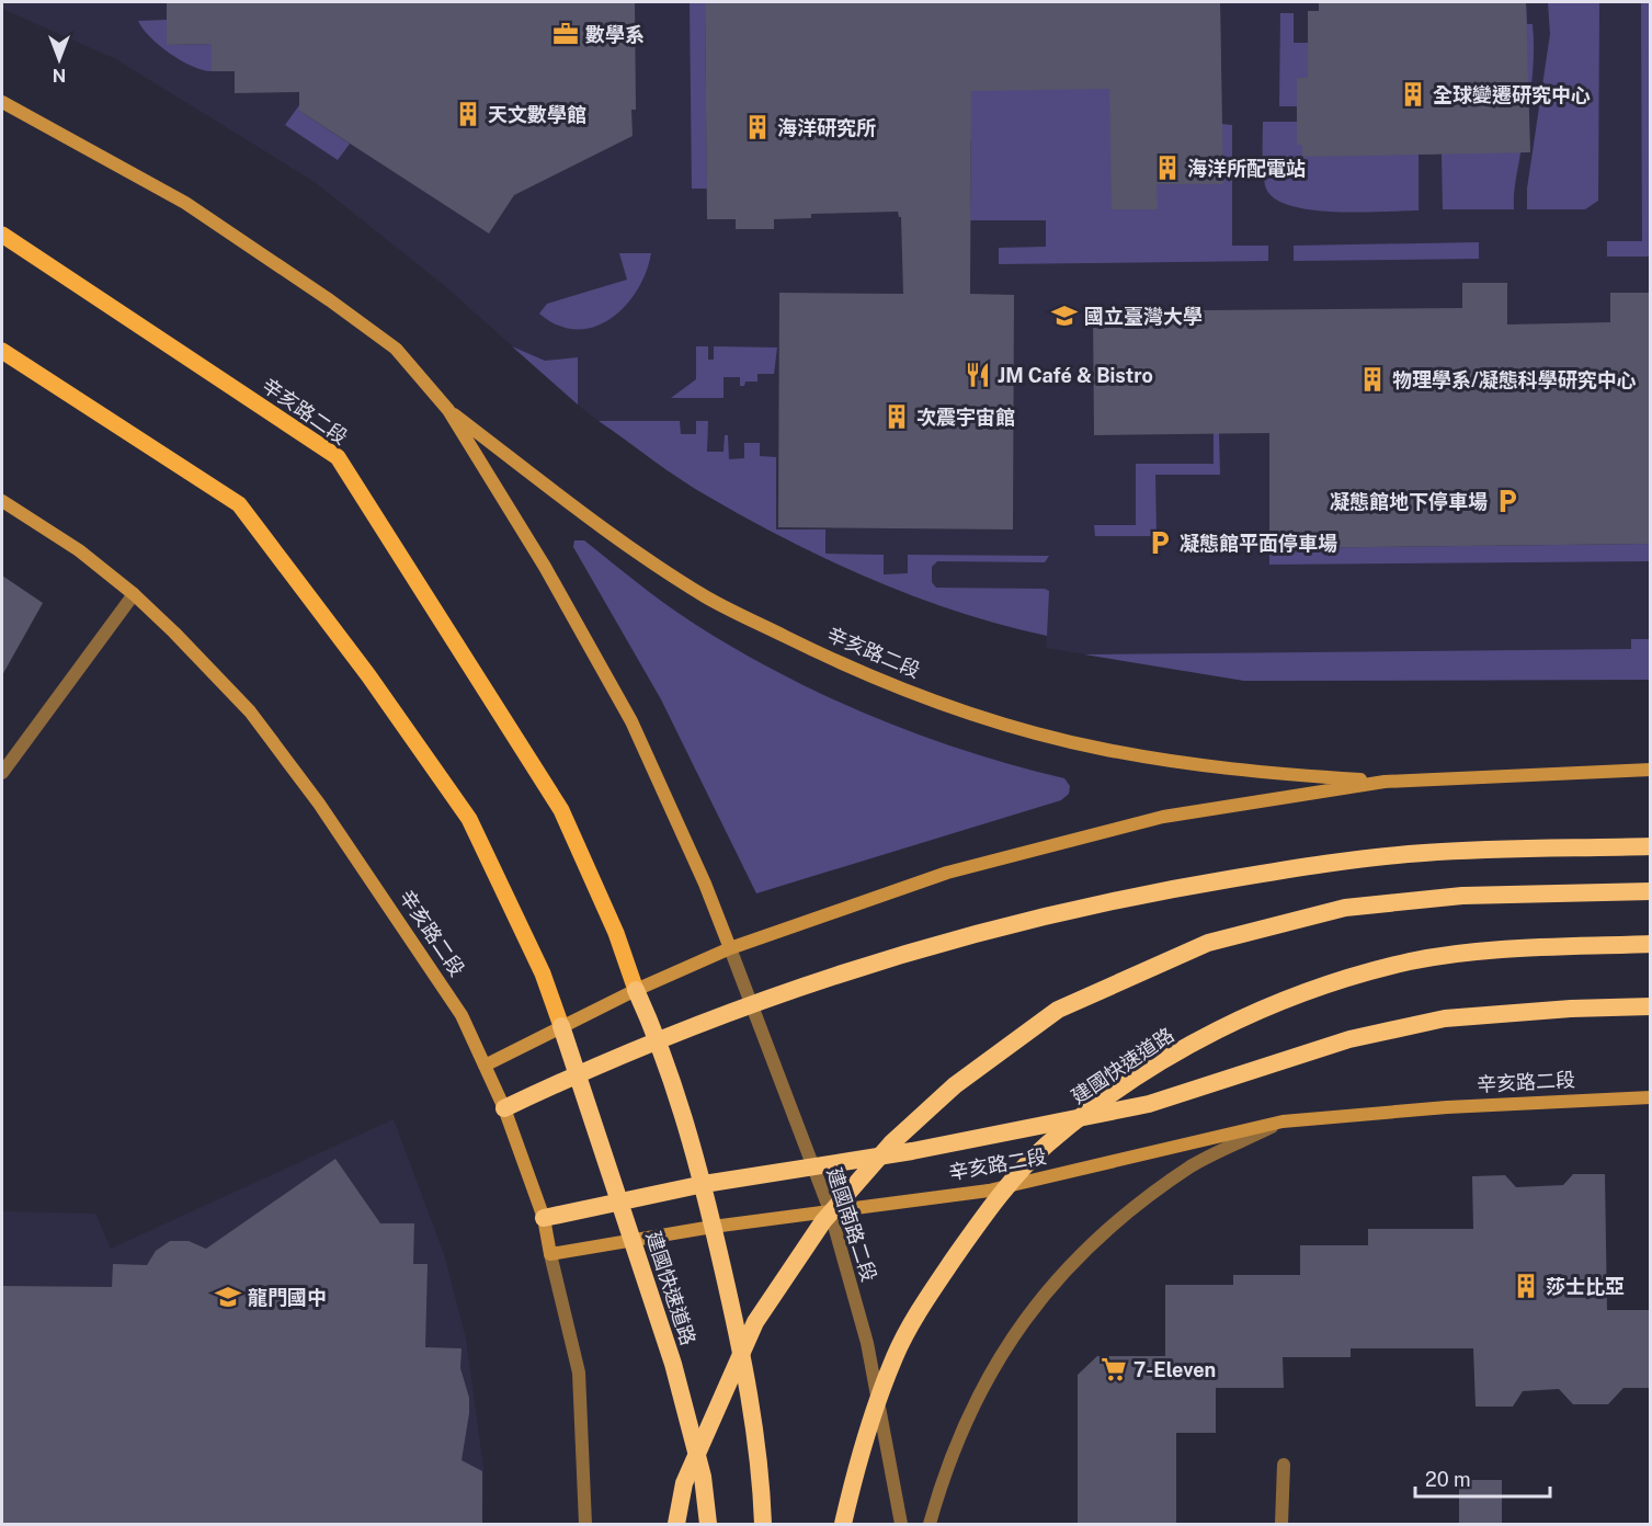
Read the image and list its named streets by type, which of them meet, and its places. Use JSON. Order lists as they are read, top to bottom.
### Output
{
  "streets": {
    "highway": ["建國快速道路"],
    "main road": ["辛亥路二段"],
    "street": ["建國南路二段"]
  },
  "crossings": [
    ["辛亥路二段", "建國快速道路"],
    ["辛亥路二段", "建國南路二段"]
  ],
  "places": {
    "office": ["數學系"],
    "building": [
      "全球變遷研究中心",
      "天文數學館",
      "海洋研究所",
      "海洋所配電站",
      "物理學系/凝態科學研究中心",
      "次震宇宙館",
      "莎士比亞"
    ],
    "school or university": ["國立臺灣大學", "龍門國中"],
    "restaurant": ["JM Café & Bistro"],
    "parking": ["凝態館地下停車場", "凝態館平面停車場"],
    "supermarket": ["7-Eleven"]
  },
  "scale_bar": "20 m",
  "north": "bottom"
}
